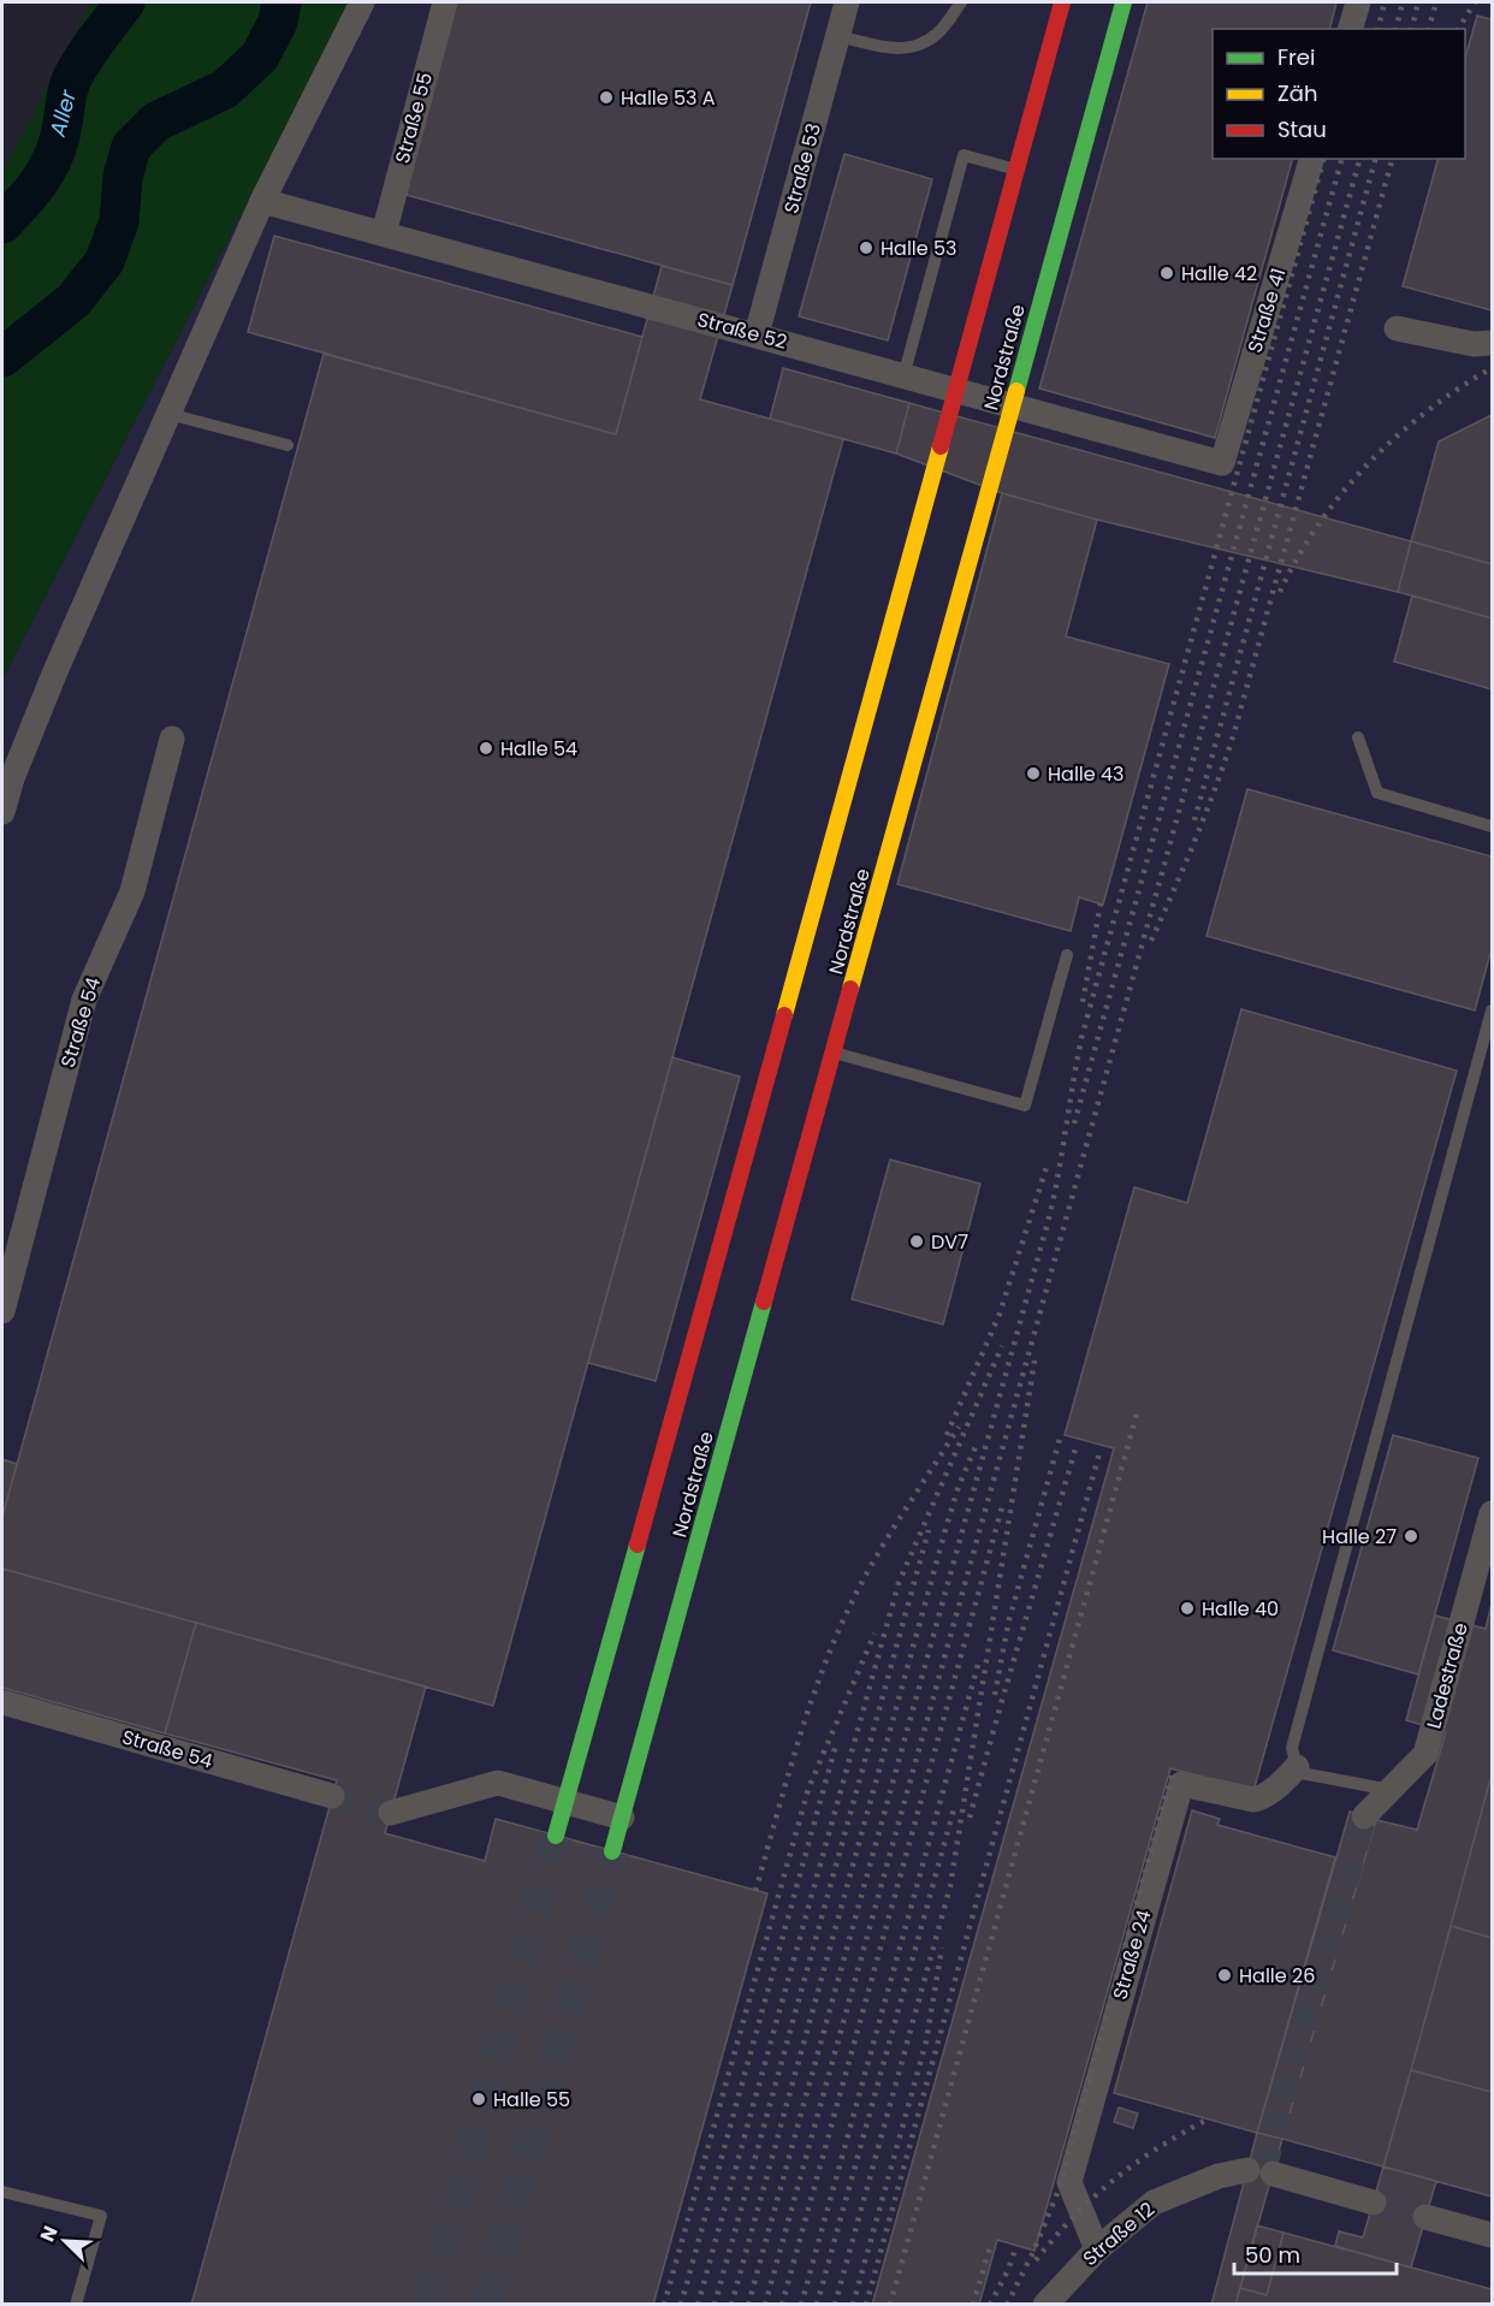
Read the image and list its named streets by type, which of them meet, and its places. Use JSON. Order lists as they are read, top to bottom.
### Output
{
  "streets": {
    "street": [
      "Straße 55",
      "Straße 53",
      "Straße 41",
      "Straße 52",
      "Nordstraße",
      "Straße 54",
      "Ladestraße",
      "Straße 24",
      "Straße 12"
    ]
  },
  "crossings": [
    ["Straße 55", "Straße 52"],
    ["Straße 53", "Straße 52"],
    ["Straße 41", "Straße 52"],
    ["Straße 52", "Nordstraße"],
    ["Straße 24", "Straße 12"]
  ],
  "water": ["Aller"],
  "places": [
    "Halle 53 A",
    "Halle 53",
    "Halle 42",
    "Halle 54",
    "Halle 43",
    "DV7",
    "Halle 27",
    "Halle 40",
    "Halle 26",
    "Halle 55"
  ],
  "legend": ["Frei", "Zäh", "Stau"],
  "scale_bar": "50 m",
  "north": "top left"
}
